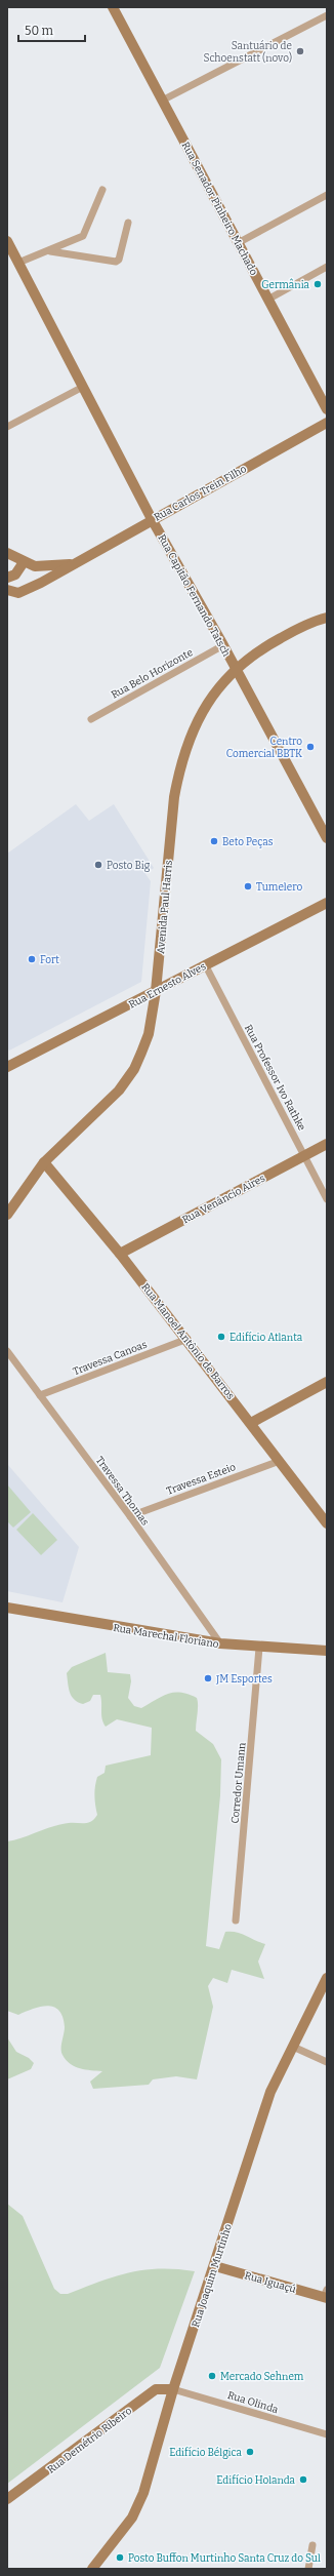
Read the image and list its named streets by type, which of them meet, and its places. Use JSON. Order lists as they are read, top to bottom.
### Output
{
  "streets": {
    "main road": [
      "Rua Senador Pinheiro Machado",
      "Rua Carlos Trein Filho",
      "Rua Capitão Fernando Tatsch",
      "Avenida Paul Harris",
      "Rua Ernesto Alves",
      "Rua Venâncio Aires",
      "Rua Manoel Antônio de Barros",
      "Rua Marechal Floriano",
      "Rua Joaquim Murtinho",
      "Rua Iguaçú",
      "Rua Demétrio Ribeiro"
    ],
    "street": [
      "Rua Belo Horizonte",
      "Rua Professor Ivo Rathke",
      "Travessa Canoas",
      "Travessa Esteio",
      "Travessa Thomas",
      "Corredor Umann",
      "Rua Olinda"
    ]
  },
  "crossings": [
    ["Rua Carlos Trein Filho", "Rua Capitão Fernando Tatsch"],
    ["Rua Capitão Fernando Tatsch", "Rua Belo Horizonte"],
    ["Rua Capitão Fernando Tatsch", "Avenida Paul Harris"],
    ["Avenida Paul Harris", "Rua Ernesto Alves"],
    ["Avenida Paul Harris", "Rua Manoel Antônio de Barros"],
    ["Rua Ernesto Alves", "Rua Professor Ivo Rathke"],
    ["Rua Professor Ivo Rathke", "Rua Venâncio Aires"],
    ["Rua Venâncio Aires", "Rua Manoel Antônio de Barros"],
    ["Rua Manoel Antônio de Barros", "Travessa Canoas"],
    ["Rua Manoel Antônio de Barros", "Travessa Esteio"],
    ["Travessa Canoas", "Travessa Thomas"],
    ["Travessa Esteio", "Travessa Thomas"],
    ["Travessa Thomas", "Rua Marechal Floriano"],
    ["Rua Marechal Floriano", "Corredor Umann"],
    ["Rua Joaquim Murtinho", "Rua Iguaçú"],
    ["Rua Joaquim Murtinho", "Rua Olinda"],
    ["Rua Joaquim Murtinho", "Rua Demétrio Ribeiro"],
    ["Rua Olinda", "Rua Demétrio Ribeiro"]
  ],
  "places": [
    "Santuário de Schoenstatt (novo)",
    "Germânia",
    "Centro Comercial BBTK",
    "Beto Peças",
    "Posto Big",
    "Tumelero",
    "Fort",
    "Edifício Atlanta",
    "JM Esportes",
    "Mercado Sehnem",
    "Edifício Bélgica",
    "Edifício Holanda",
    "Posto Buffon Murtinho Santa Cruz do Sul"
  ],
  "scale_bar": "50 m"
}
